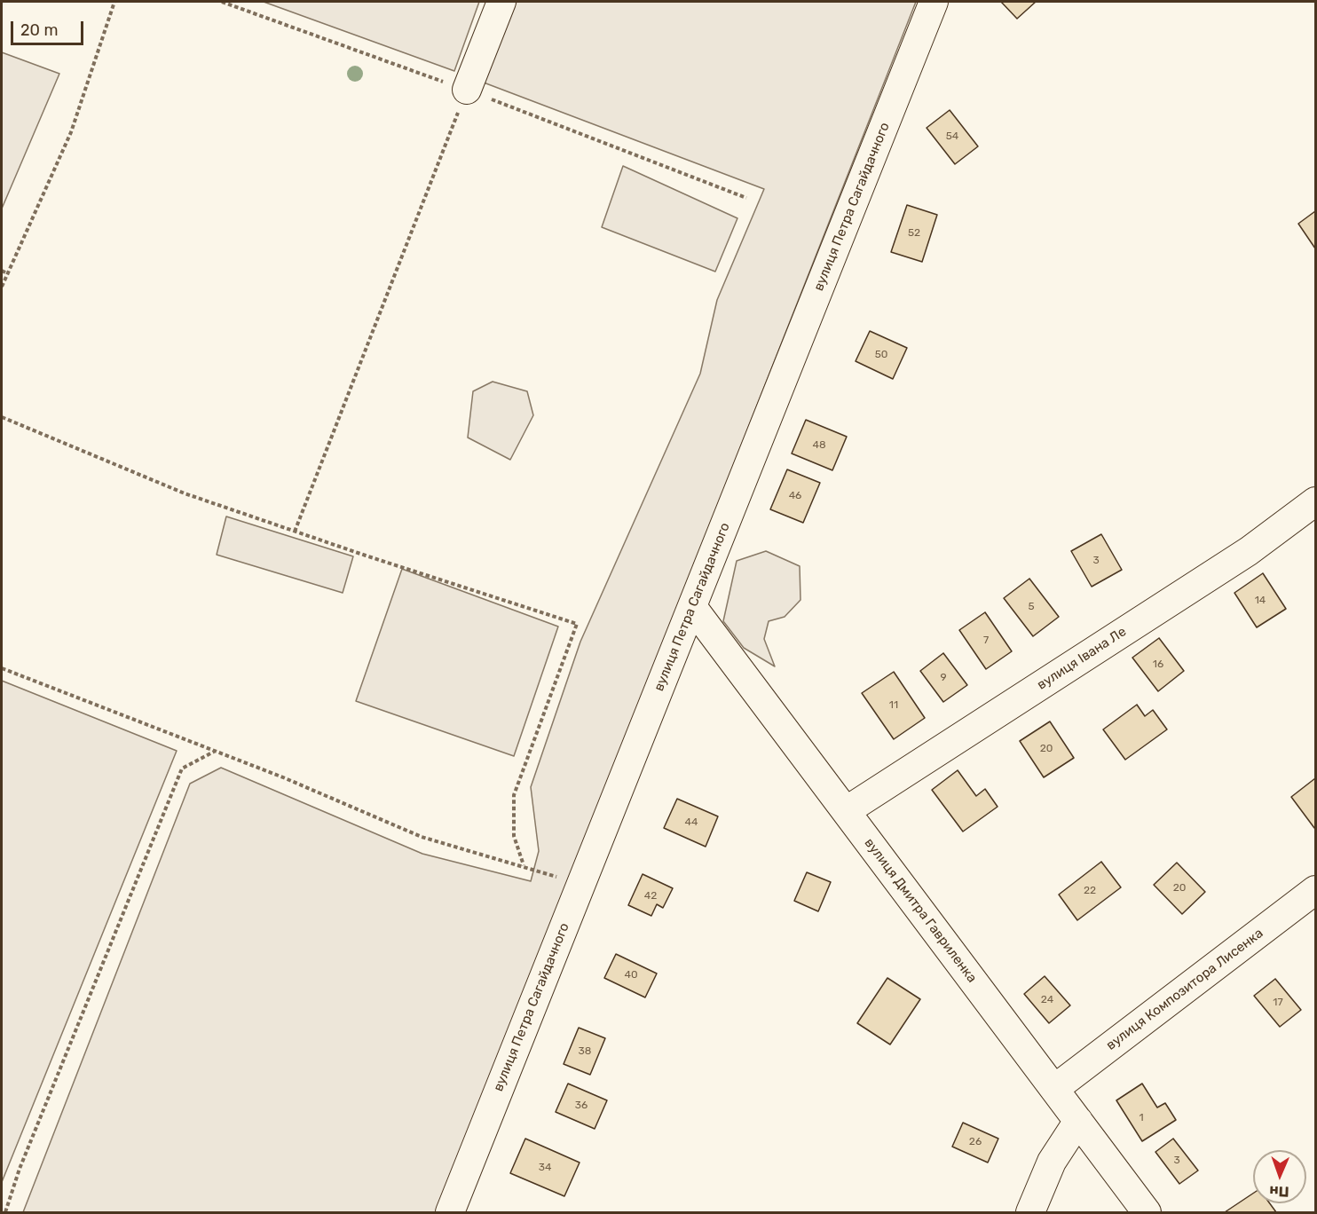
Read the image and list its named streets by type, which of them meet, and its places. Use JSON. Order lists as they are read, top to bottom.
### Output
{
  "streets": {
    "street": [
      "вулиця Петра Сагайдачного",
      "вулиця Івана Ле",
      "вулиця Дмитра Гавриленка",
      "вулиця Композитора Лисенка"
    ]
  },
  "crossings": [
    ["вулиця Петра Сагайдачного", "вулиця Дмитра Гавриленка"],
    ["вулиця Івана Ле", "вулиця Дмитра Гавриленка"],
    ["вулиця Дмитра Гавриленка", "вулиця Композитора Лисенка"]
  ],
  "house_numbers": [
    "54",
    "52",
    "50",
    "48",
    "46",
    "3",
    "14",
    "5",
    "7",
    "16",
    "9",
    "11",
    "20",
    "44",
    "20",
    "22",
    "42",
    "40",
    "24",
    "17",
    "38",
    "36",
    "1",
    "26",
    "3",
    "34"
  ],
  "scale_bar": "20 m",
  "north": "bottom"
}
